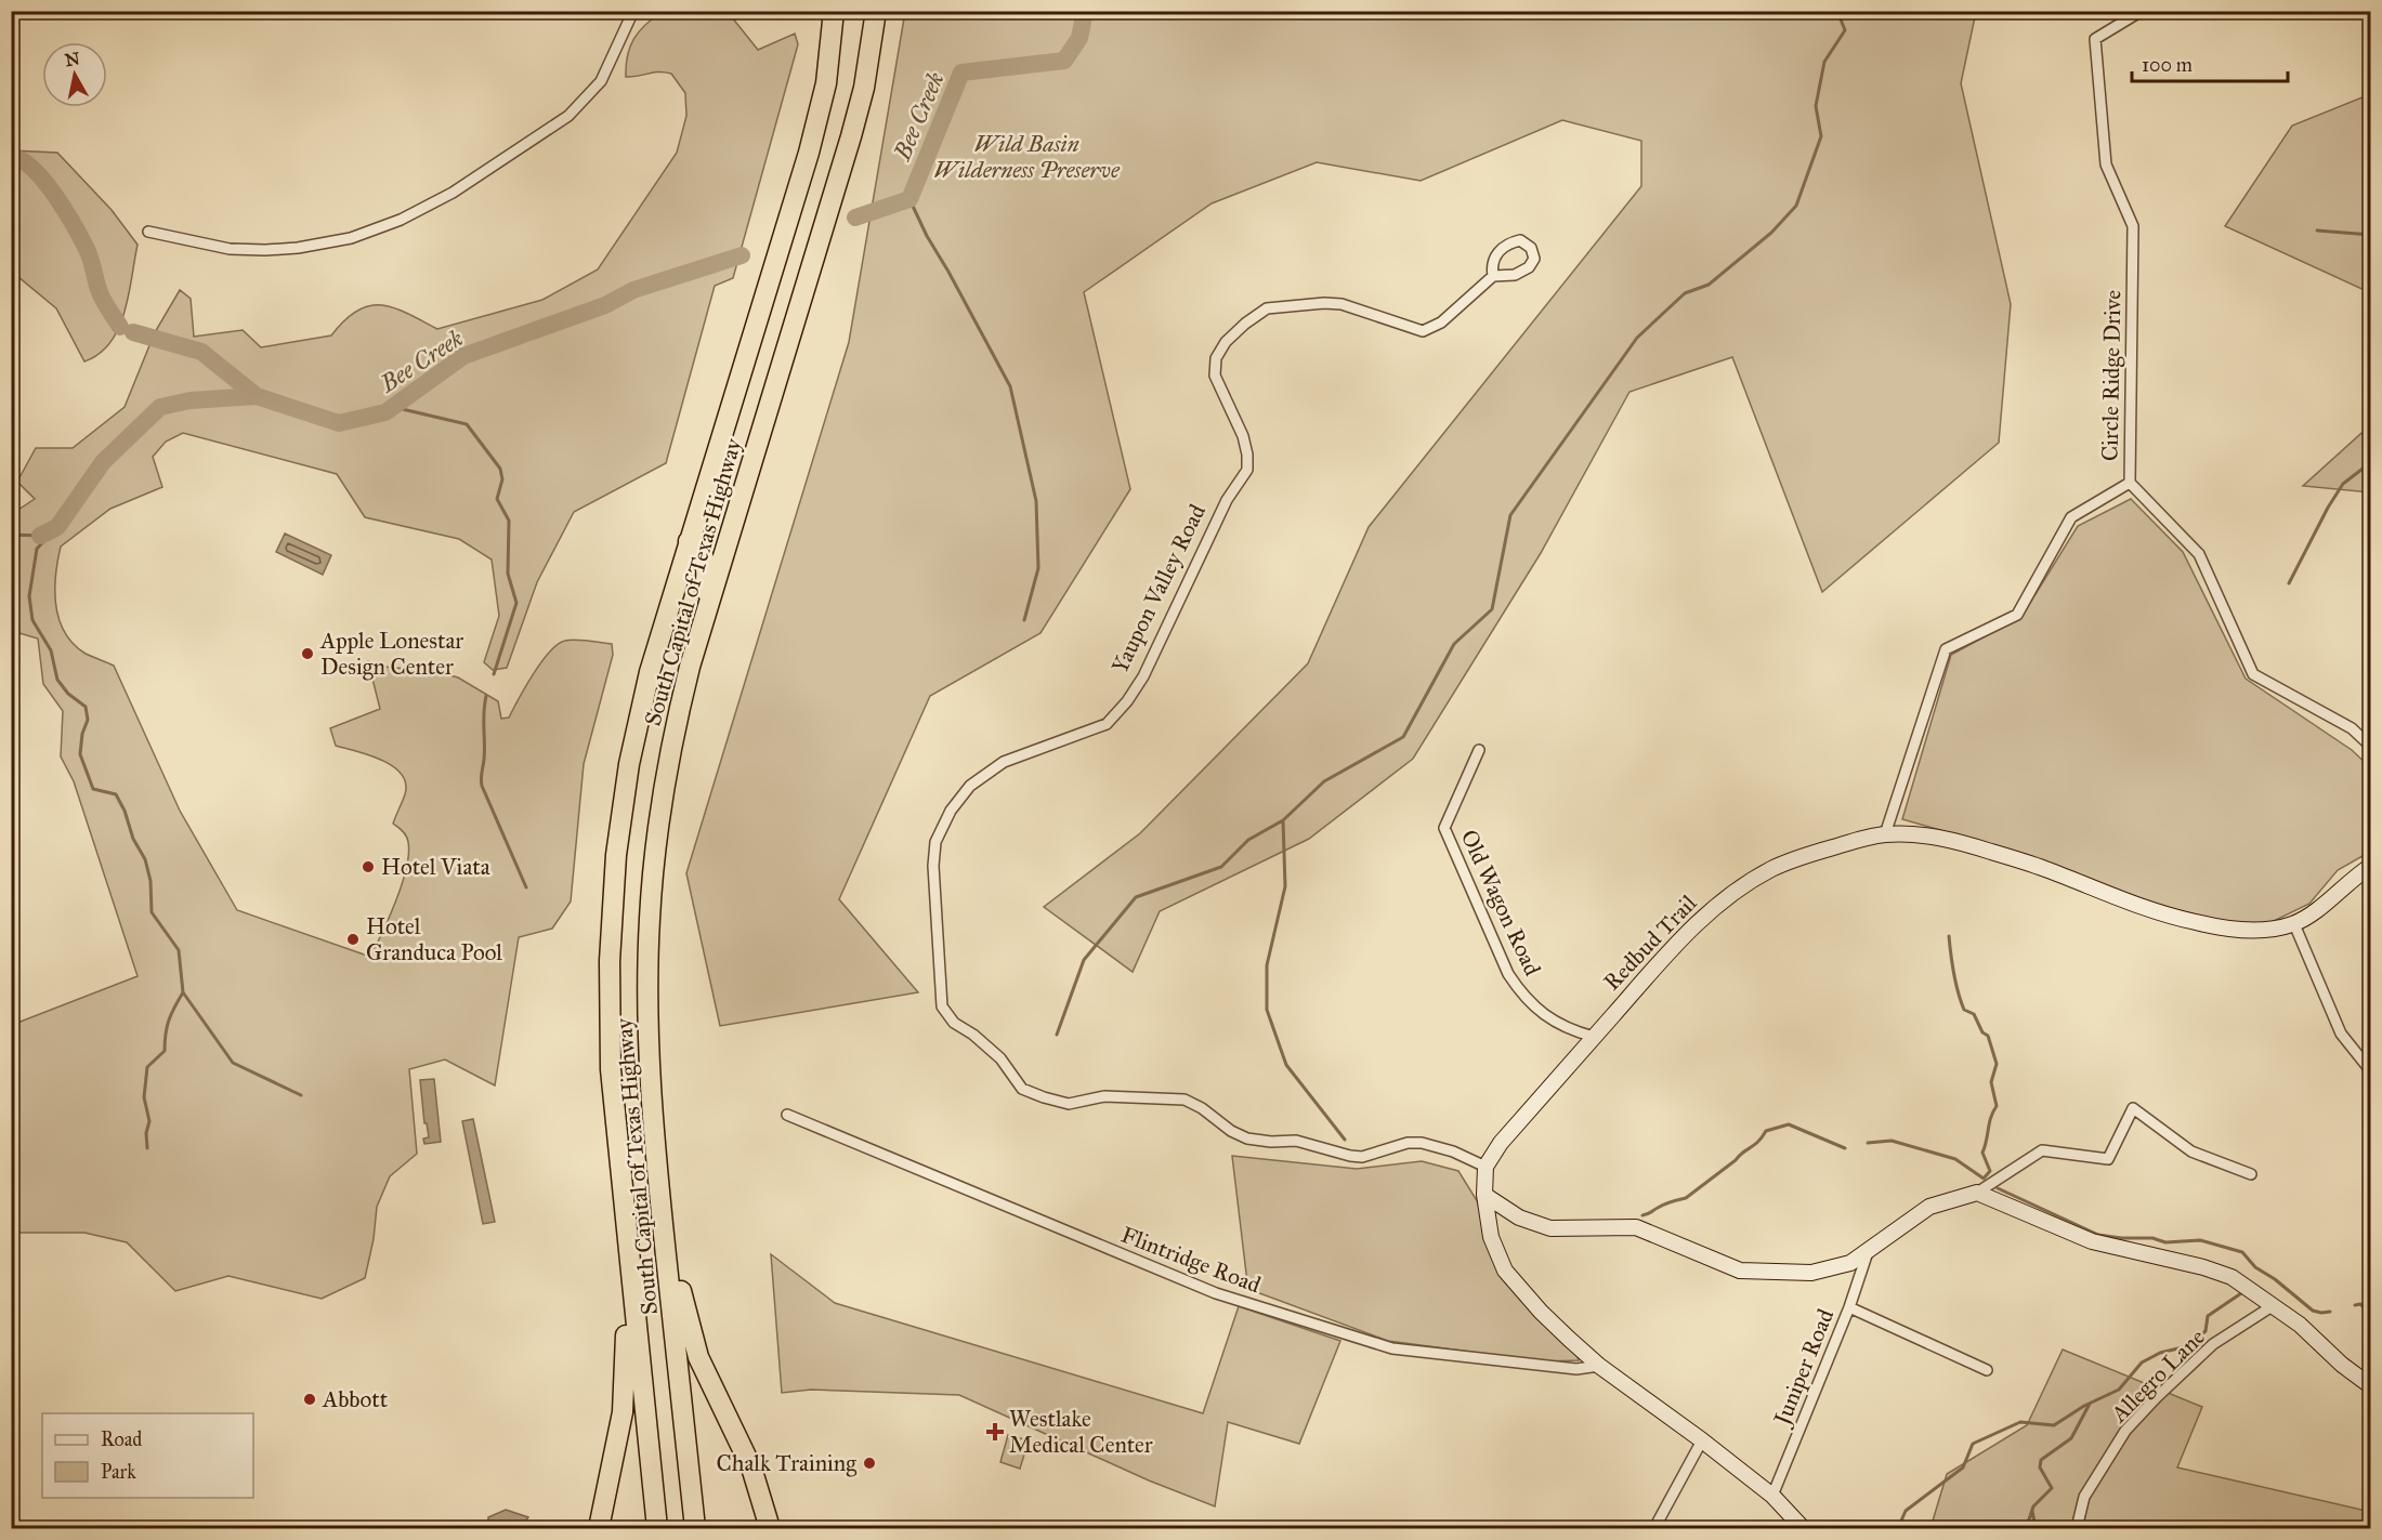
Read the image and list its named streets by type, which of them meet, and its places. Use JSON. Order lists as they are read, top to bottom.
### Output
{
  "streets": {
    "highway": ["South Capital of Texas Highway"],
    "street": [
      "Circle Ridge Drive",
      "Yaupon Valley Road",
      "Old Wagon Road",
      "Redbud Trail",
      "Flintridge Road",
      "Juniper Road",
      "Allegro Lane"
    ]
  },
  "crossings": [
    ["Yaupon Valley Road", "Redbud Trail"],
    ["Old Wagon Road", "Redbud Trail"]
  ],
  "water": ["Bee Creek"],
  "parks": ["Wild Basin Wilderness Preserve"],
  "places": {
    "other": [
      "Apple Lonestar Design Center",
      "Hotel Viata",
      "Hotel Granduca Pool",
      "Abbott",
      "Chalk Training"
    ],
    "health": ["Westlake Medical Center"]
  },
  "legend": ["Road", "Park"],
  "scale_bar": "100 m",
  "north": "top"
}
